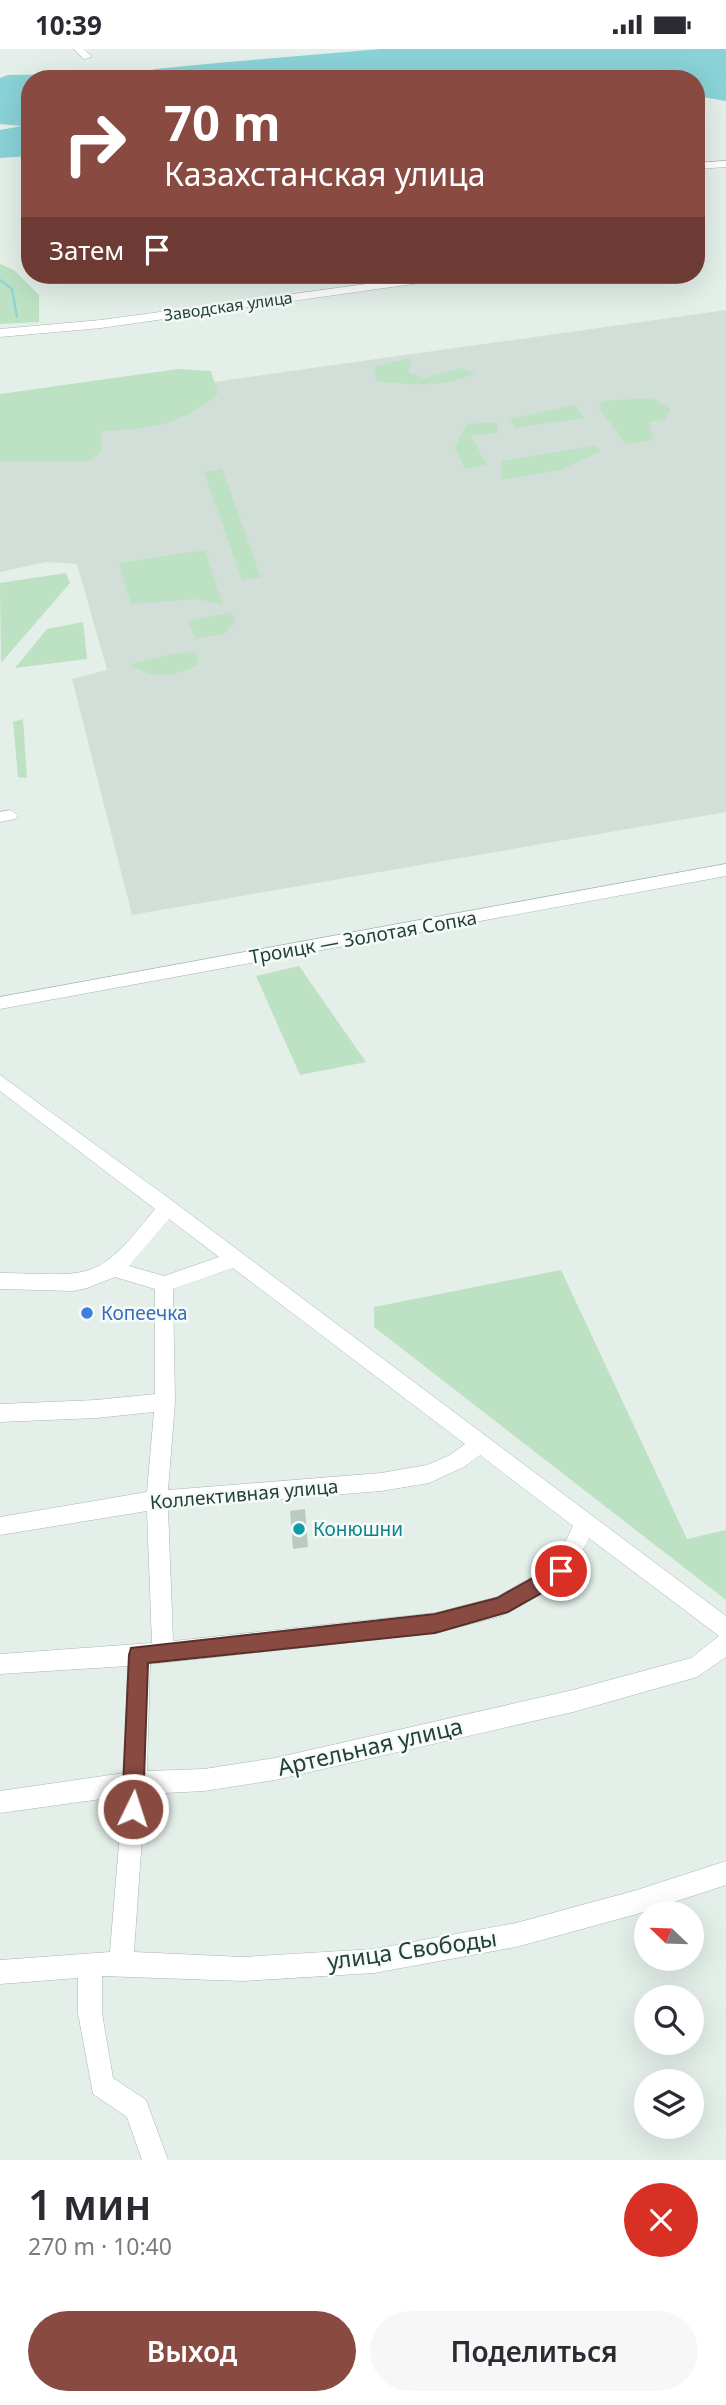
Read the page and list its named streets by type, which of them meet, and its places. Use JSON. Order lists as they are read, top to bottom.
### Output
{
  "streets": {
    "street": [
      "Заводская улица",
      "Троицк — Золотая Сопка",
      "Коллективная улица",
      "Артельная улица",
      "улица Свободы"
    ]
  },
  "places": ["Копеечка", "Конюшни"],
  "north": "top left",
  "page": {
    "status": "10:39",
    "turn": ["70 m", "Казахстанская улица"],
    "then": "Затем",
    "heading": ["1 мин", "270 m · 10:40"],
    "buttons": ["Выход", "Поделиться"]
  }
}
